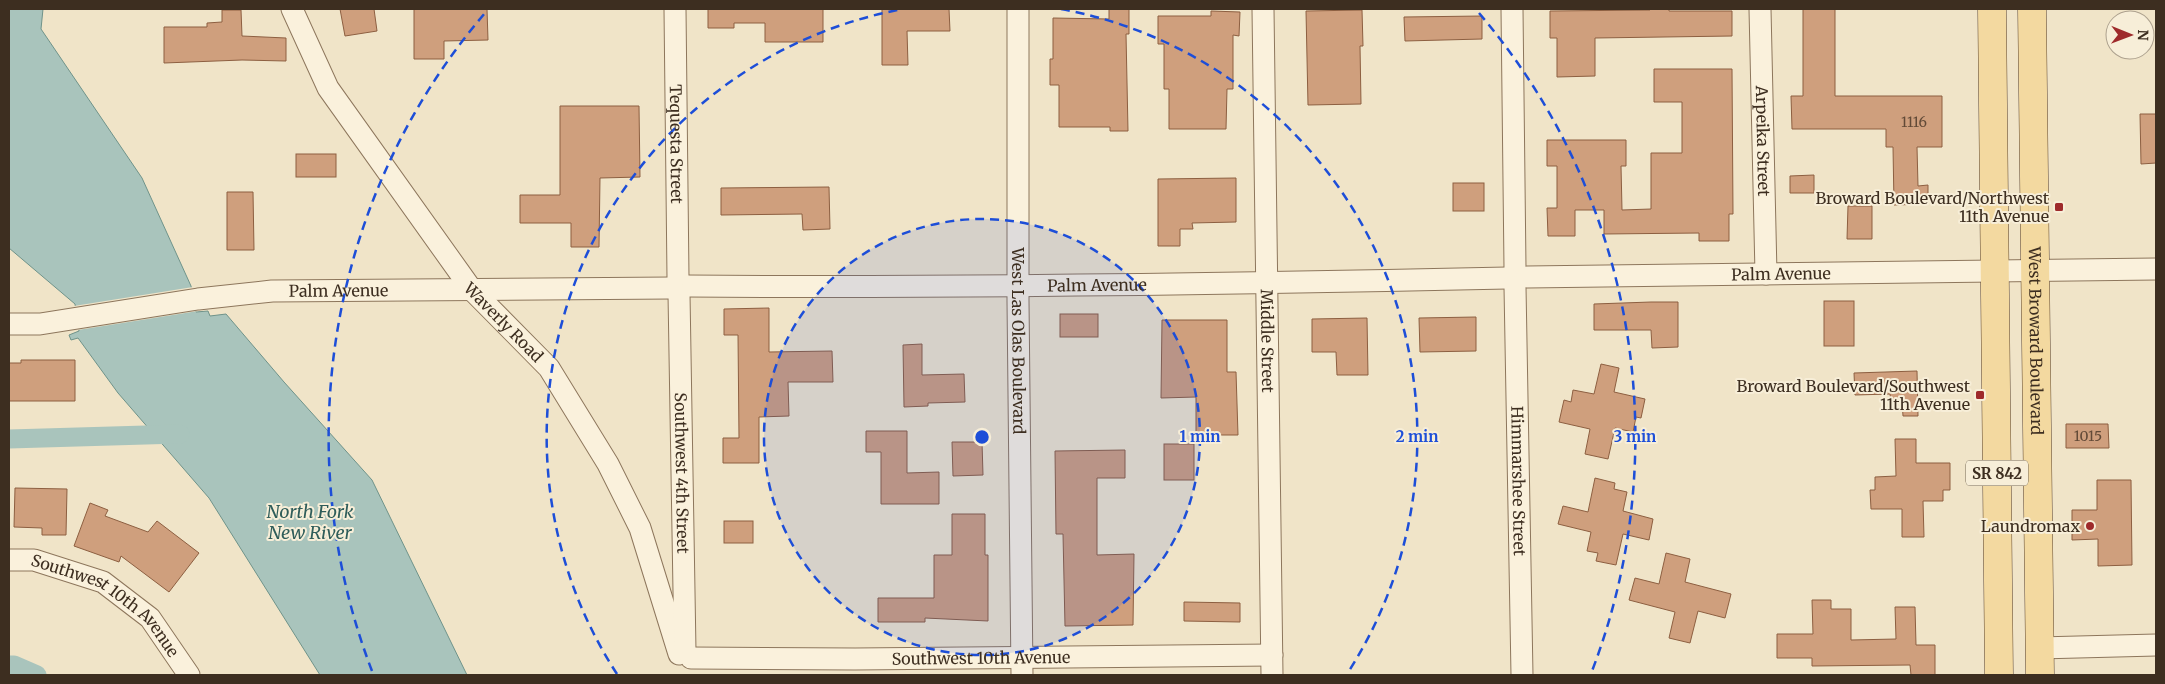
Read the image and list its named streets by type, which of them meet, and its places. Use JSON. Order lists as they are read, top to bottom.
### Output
{
  "streets": {
    "main road": ["West Broward Boulevard", "SR 842"],
    "street": [
      "Arpeika Street",
      "Tequesta Street",
      "Palm Avenue",
      "Waverly Road",
      "West Las Olas Boulevard",
      "Middle Street",
      "Southwest 4th Street",
      "Himmarshee Street",
      "Southwest 10th Avenue"
    ]
  },
  "crossings": [
    ["Arpeika Street", "Palm Avenue"],
    ["Tequesta Street", "Palm Avenue"],
    ["Tequesta Street", "Southwest 4th Street"],
    ["Palm Avenue", "Waverly Road"],
    ["Palm Avenue", "West Las Olas Boulevard"],
    ["Palm Avenue", "Middle Street"],
    ["Palm Avenue", "West Broward Boulevard"],
    ["Palm Avenue", "Southwest 4th Street"],
    ["Palm Avenue", "SR 842"],
    ["Palm Avenue", "Himmarshee Street"],
    ["Waverly Road", "Southwest 4th Street"],
    ["Waverly Road", "Southwest 10th Avenue"],
    ["West Las Olas Boulevard", "Southwest 10th Avenue"],
    ["Middle Street", "Southwest 10th Avenue"],
    ["Southwest 4th Street", "Southwest 10th Avenue"]
  ],
  "water": ["North Fork New River"],
  "places": {
    "transit": ["Broward Boulevard/Northwest 11th Avenue", "Broward Boulevard/Southwest 11th Avenue"],
    "other": ["Laundromax"]
  },
  "house_numbers": ["1116", "1015"],
  "north": "right",
  "rings": ["1 min", "2 min", "3 min"]
}
